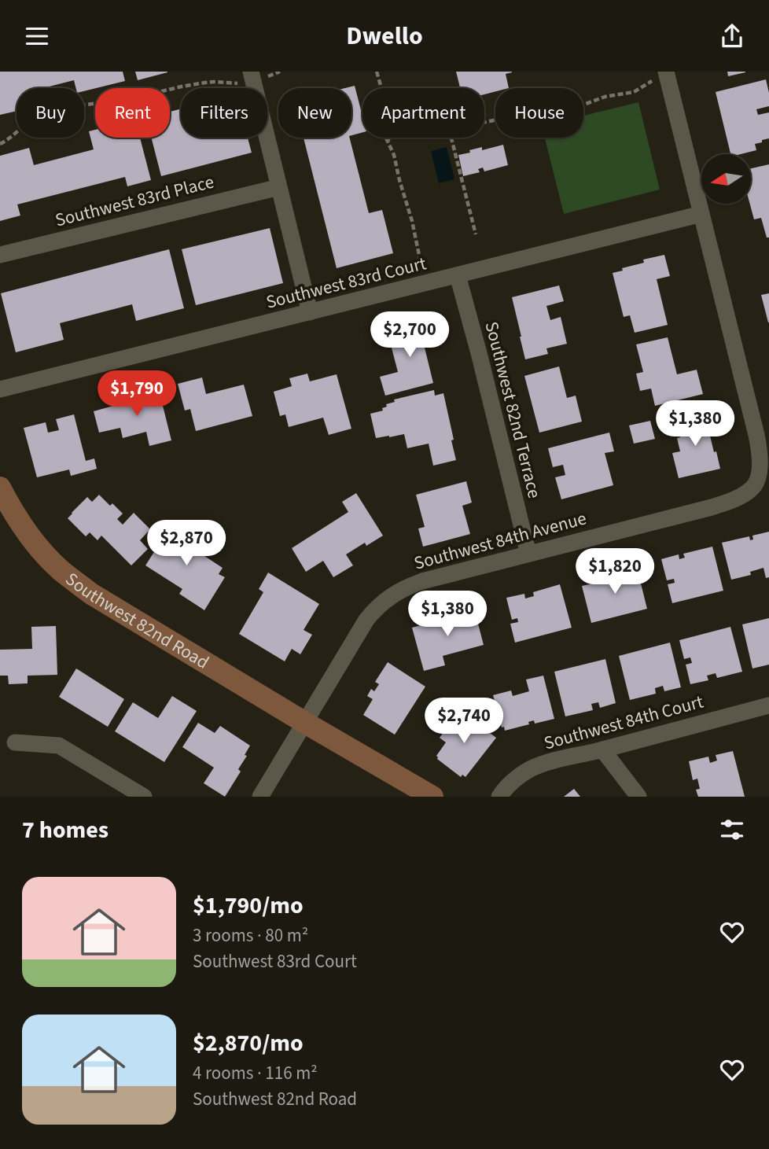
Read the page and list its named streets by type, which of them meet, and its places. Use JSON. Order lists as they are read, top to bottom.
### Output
{
  "streets": {
    "street": [
      "Southwest 83rd Place",
      "Southwest 83rd Court",
      "Southwest 82nd Terrace",
      "Southwest 84th Avenue",
      "Southwest 82nd Road",
      "Southwest 84th Court"
    ]
  },
  "crossings": [
    ["Southwest 83rd Court", "Southwest 82nd Terrace"],
    ["Southwest 83rd Court", "Southwest 84th Avenue"],
    ["Southwest 82nd Terrace", "Southwest 84th Avenue"],
    ["Southwest 84th Avenue", "Southwest 82nd Road"]
  ],
  "north": "left",
  "page": {
    "header": "Dwello",
    "chip": [
      "Buy",
      "Rent",
      "Filters",
      "New",
      "Apartment",
      "House"
    ],
    "price": [
      "$2,700",
      "$1,790",
      "$1,380",
      "$2,870",
      "$1,820",
      "$1,380",
      "$2,740"
    ],
    "heading": "7 homes",
    "list": [
      {
        "name": "$1,790/mo",
        "note": "3 rooms · 80 m² · Southwest 83rd Court"
      },
      {
        "name": "$2,870/mo",
        "note": "4 rooms · 116 m² · Southwest 82nd Road"
      }
    ]
  }
}
